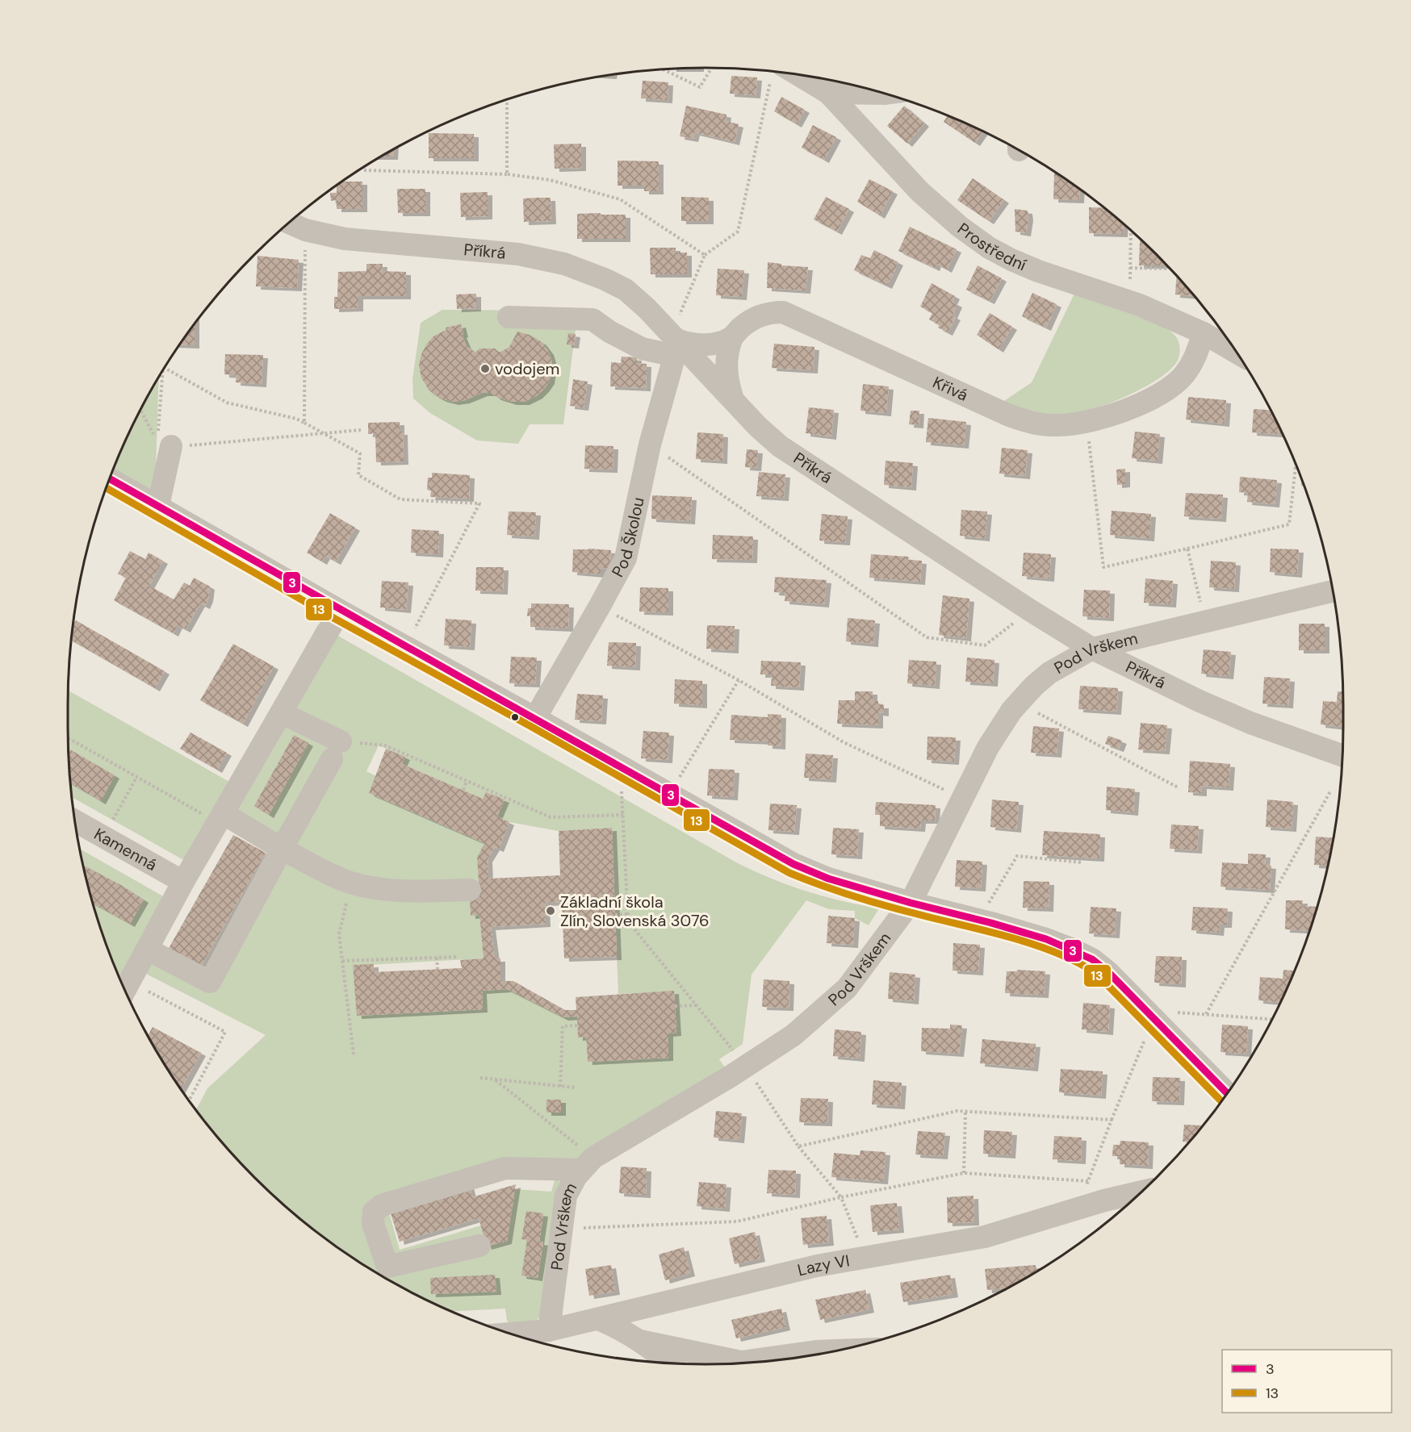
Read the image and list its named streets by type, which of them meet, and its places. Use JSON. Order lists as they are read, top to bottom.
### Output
{
  "streets": {
    "street": [
      "Prostřední",
      "Příkrá",
      "Křivá",
      "Pod Školou",
      "Pod Vrškem",
      "Kamenná",
      "Lazy VI"
    ]
  },
  "crossings": [
    ["Prostřední", "Křivá"],
    ["Příkrá", "Křivá"],
    ["Příkrá", "Pod Školou"],
    ["Příkrá", "Pod Vrškem"],
    ["Křivá", "Pod Školou"],
    ["Pod Vrškem", "Lazy VI"]
  ],
  "places": ["vodojem", "Základní škola Zlín, Slovenská 3076"],
  "lines": ["transit line 3", "transit line 13"],
  "legend": ["3", "13"]
}
